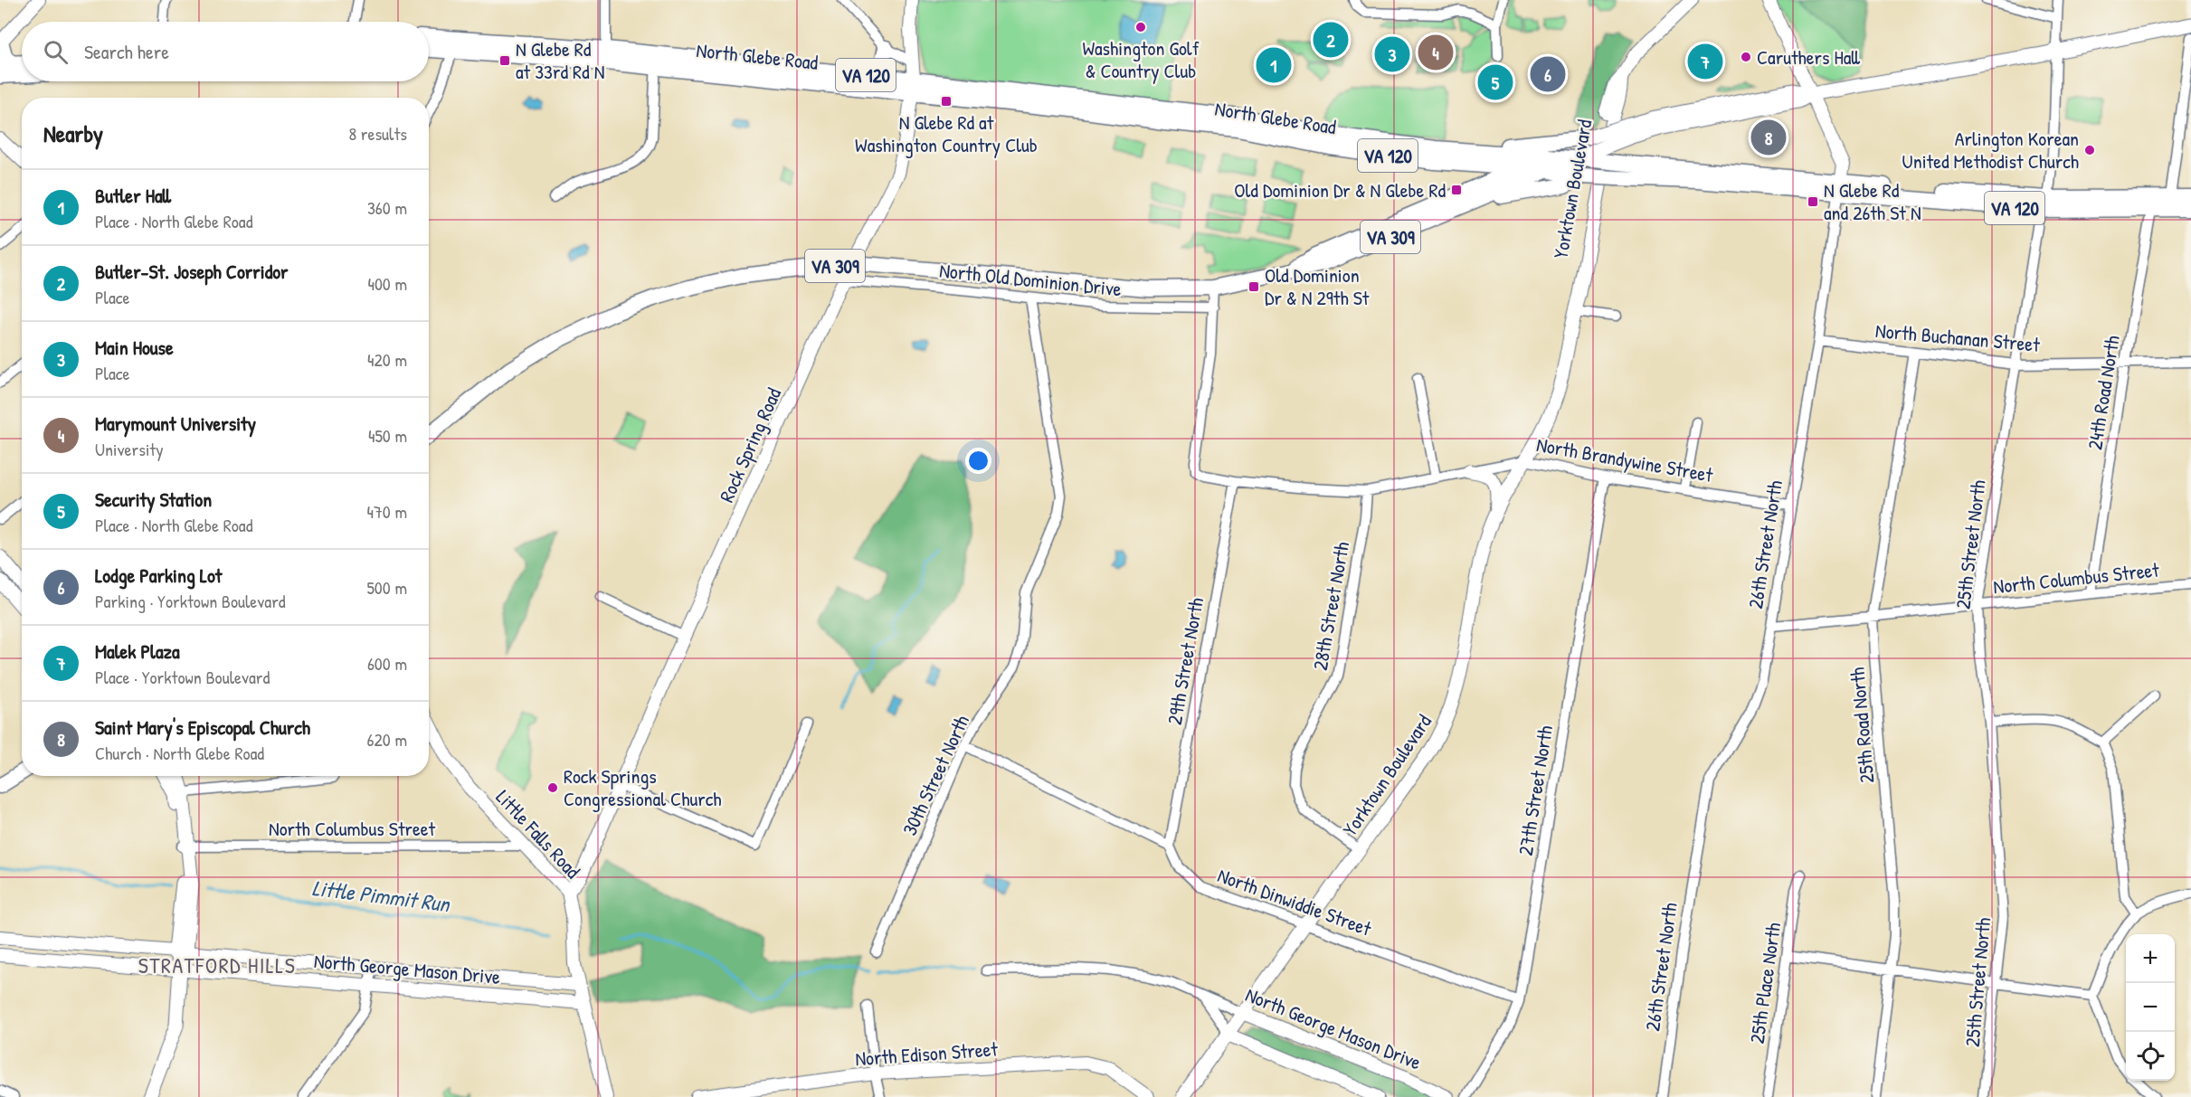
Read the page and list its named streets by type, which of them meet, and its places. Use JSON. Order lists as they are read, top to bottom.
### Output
{
  "streets": {
    "main road": ["North Glebe Road", "VA 120", "VA 309"],
    "street": [
      "Yorktown Boulevard",
      "North Old Dominion Drive",
      "North Buchanan Street",
      "24th Road North",
      "Rock Spring Road",
      "North Brandywine Street",
      "26th Street North",
      "25th Street North",
      "North Columbus Street",
      "28th Street North",
      "29th Street North",
      "25th Road North",
      "30th Street North",
      "27th Street North",
      "Little Falls Road",
      "North Dinwiddie Street",
      "North George Mason Drive",
      "25th Place North",
      "North Edison Street"
    ]
  },
  "crossings": [
    ["North Glebe Road", "VA 309"],
    ["North Glebe Road", "24th Road North"],
    ["North Glebe Road", "Rock Spring Road"],
    ["North Glebe Road", "26th Street North"],
    ["North Glebe Road", "25th Street North"],
    ["Yorktown Boulevard", "North Brandywine Street"],
    ["Yorktown Boulevard", "28th Street North"],
    ["Yorktown Boulevard", "North Dinwiddie Street"],
    ["Yorktown Boulevard", "North George Mason Drive"],
    ["VA 309", "Rock Spring Road"],
    ["VA 309", "26th Street North"],
    ["VA 309", "25th Street North"],
    ["North Old Dominion Drive", "Rock Spring Road"],
    ["North Old Dominion Drive", "North Brandywine Street"],
    ["North Old Dominion Drive", "30th Street North"],
    ["North Buchanan Street", "24th Road North"],
    ["North Buchanan Street", "26th Street North"],
    ["North Buchanan Street", "25th Street North"],
    ["North Buchanan Street", "25th Road North"],
    ["24th Road North", "North Columbus Street"],
    ["Rock Spring Road", "Little Falls Road"],
    ["North Brandywine Street", "26th Street North"],
    ["North Brandywine Street", "28th Street North"],
    ["North Brandywine Street", "29th Street North"],
    ["North Brandywine Street", "27th Street North"],
    ["26th Street North", "North Columbus Street"],
    ["25th Street North", "North Columbus Street"],
    ["North Columbus Street", "25th Road North"],
    ["North Columbus Street", "Little Falls Road"],
    ["29th Street North", "North Dinwiddie Street"],
    ["27th Street North", "North Dinwiddie Street"],
    ["Little Falls Road", "North George Mason Drive"]
  ],
  "districts": ["STRATFORD HILLS"],
  "water": ["Little Pimmit Run"],
  "places": {
    "other": [
      "Washington Golf & Country Club",
      "Caruthers Hall",
      "Arlington Korean United Methodist Church",
      "Rock Springs Congressional Church"
    ],
    "transit": [
      "N Glebe Rd at 33rd Rd N",
      "N Glebe Rd at Washington Country Club",
      "Old Dominion Dr & N Glebe Rd",
      "N Glebe Rd and 26th St N",
      "Old Dominion Dr & N 29th St"
    ]
  },
  "page": {
    "pins": [
      "2",
      "4",
      "3",
      "7",
      "1",
      "6",
      "5",
      "8"
    ],
    "search": "Search here",
    "heading": ["Nearby", "8 results"],
    "list": [
      {
        "mark": "1",
        "name": "Butler Hall",
        "note": "Place · North Glebe Road",
        "value": "360 m"
      },
      {
        "mark": "2",
        "name": "Butler-St. Joseph Corridor",
        "note": "Place",
        "value": "400 m"
      },
      {
        "mark": "3",
        "name": "Main House",
        "note": "Place",
        "value": "420 m"
      },
      {
        "mark": "4",
        "name": "Marymount University",
        "note": "University",
        "value": "450 m"
      },
      {
        "mark": "5",
        "name": "Security Station",
        "note": "Place · North Glebe Road",
        "value": "470 m"
      },
      {
        "mark": "6",
        "name": "Lodge Parking Lot",
        "note": "Parking · Yorktown Boulevard",
        "value": "500 m"
      },
      {
        "mark": "7",
        "name": "Malek Plaza",
        "note": "Place · Yorktown Boulevard",
        "value": "600 m"
      },
      {
        "mark": "8",
        "name": "Saint Mary's Episcopal Church",
        "note": "Church · North Glebe Road",
        "value": "620 m"
      }
    ],
    "map_buttons": ["+", "−"]
  }
}
